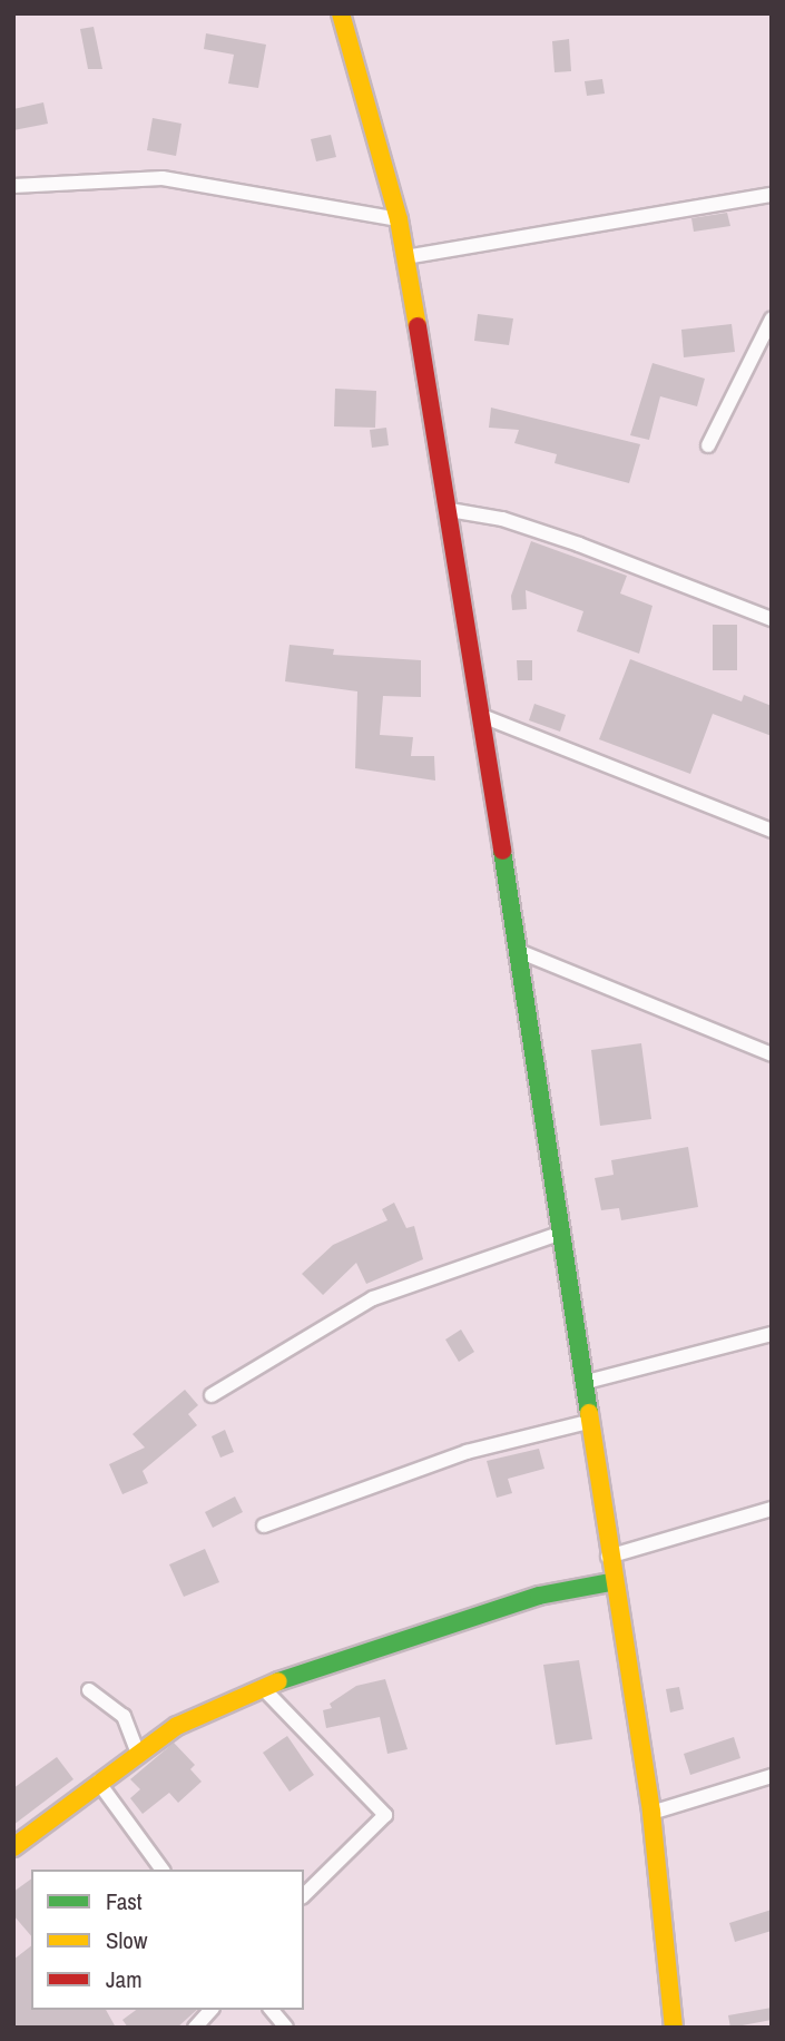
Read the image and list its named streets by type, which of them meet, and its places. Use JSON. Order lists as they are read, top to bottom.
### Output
{
  "legend": ["Fast", "Slow", "Jam"]
}
